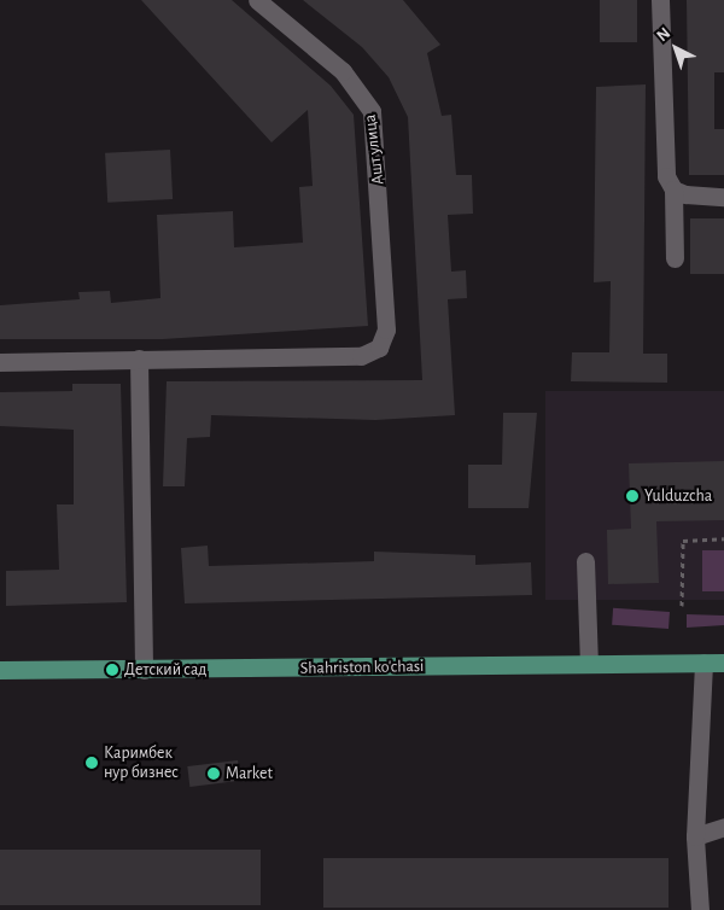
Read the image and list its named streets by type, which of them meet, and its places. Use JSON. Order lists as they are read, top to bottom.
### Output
{
  "streets": {
    "main road": ["Shahriston ko'chasi"],
    "street": ["Ашт улица"]
  },
  "places": [
    "Yulduzcha",
    "Детский сад",
    "Каримбек нур бизнес",
    "Market"
  ],
  "north": "top left"
}
